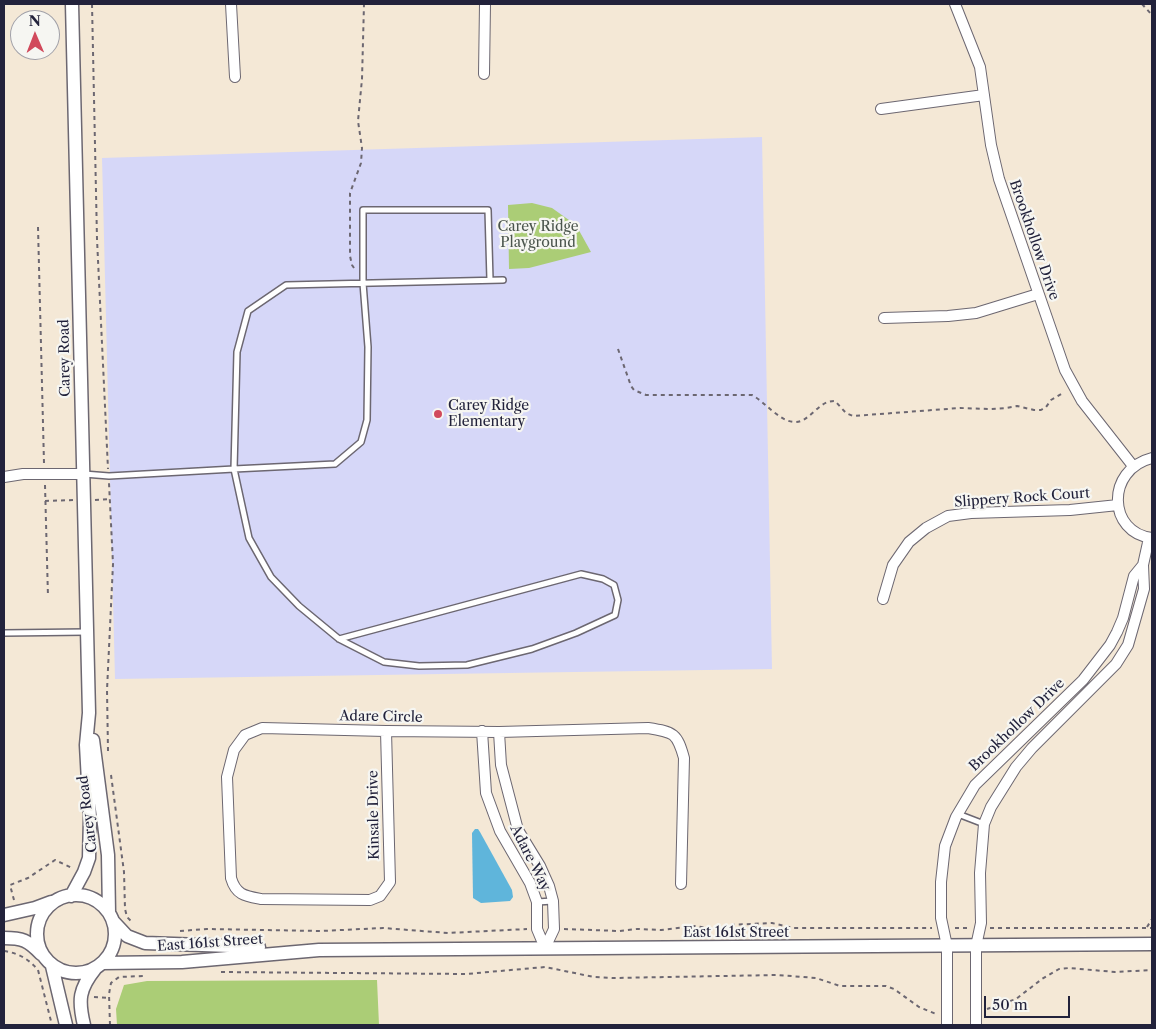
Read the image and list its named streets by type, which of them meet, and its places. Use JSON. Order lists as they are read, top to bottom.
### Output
{
  "streets": {
    "street": [
      "Brookhollow Drive",
      "Carey Road",
      "Slippery Rock Court",
      "Adare Circle",
      "Kinsale Drive",
      "Adare Way",
      "East 161st Street"
    ]
  },
  "crossings": [
    ["Brookhollow Drive", "Slippery Rock Court"],
    ["Brookhollow Drive", "East 161st Street"],
    ["Carey Road", "East 161st Street"],
    ["Adare Circle", "Kinsale Drive"],
    ["Adare Circle", "Adare Way"],
    ["Adare Way", "East 161st Street"]
  ],
  "parks": ["Carey Ridge Playground"],
  "places": ["Carey Ridge Elementary"],
  "scale_bar": "50 m",
  "north": "top"
}
